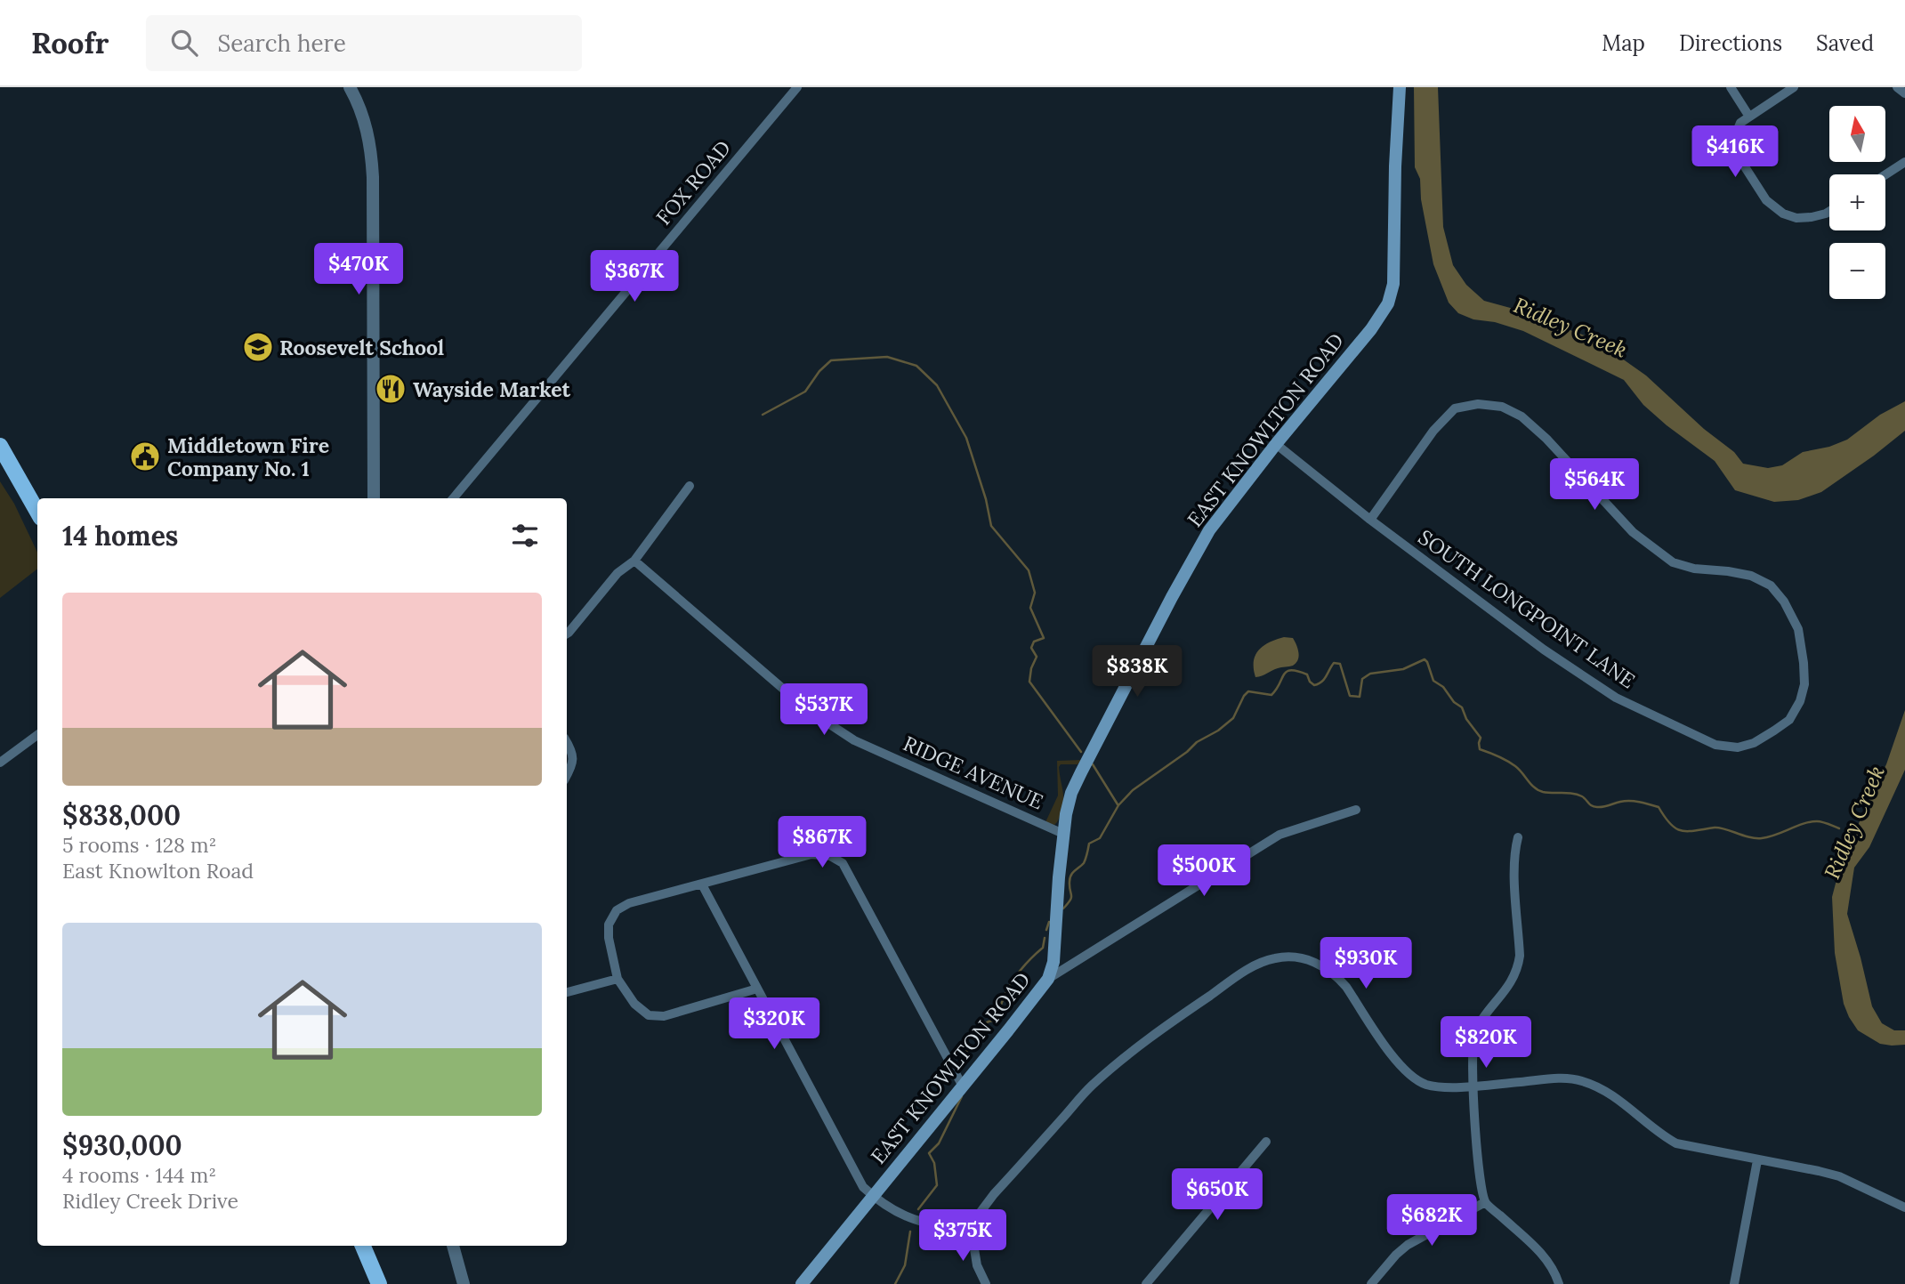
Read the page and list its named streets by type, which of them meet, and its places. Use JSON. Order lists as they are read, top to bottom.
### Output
{
  "streets": {
    "main road": ["EAST KNOWLTON ROAD"],
    "street": ["FOX ROAD", "SOUTH LONGPOINT LANE", "RIDGE AVENUE"]
  },
  "crossings": [
    ["EAST KNOWLTON ROAD", "SOUTH LONGPOINT LANE"],
    ["EAST KNOWLTON ROAD", "RIDGE AVENUE"]
  ],
  "water": ["Ridley Creek"],
  "places": {
    "school or university": ["Roosevelt School"],
    "restaurant": ["Wayside Market"],
    "public building": ["Middletown Fire Company No. 1"]
  },
  "north": "top",
  "page": {
    "header": "Roofr",
    "search": "Search here",
    "nav": ["Map", "Directions", "Saved"],
    "map_buttons": ["+", "−"],
    "price": [
      "$416K",
      "$470K",
      "$367K",
      "$564K",
      "$838K",
      "$537K",
      "$867K",
      "$500K",
      "$930K",
      "$320K",
      "$820K",
      "$650K",
      "$682K",
      "$375K"
    ],
    "heading": "14 homes",
    "list": [
      {
        "name": "$838,000",
        "note": "5 rooms · 128 m² · East Knowlton Road"
      },
      {
        "name": "$930,000",
        "note": "4 rooms · 144 m² · Ridley Creek Drive"
      }
    ]
  }
}
